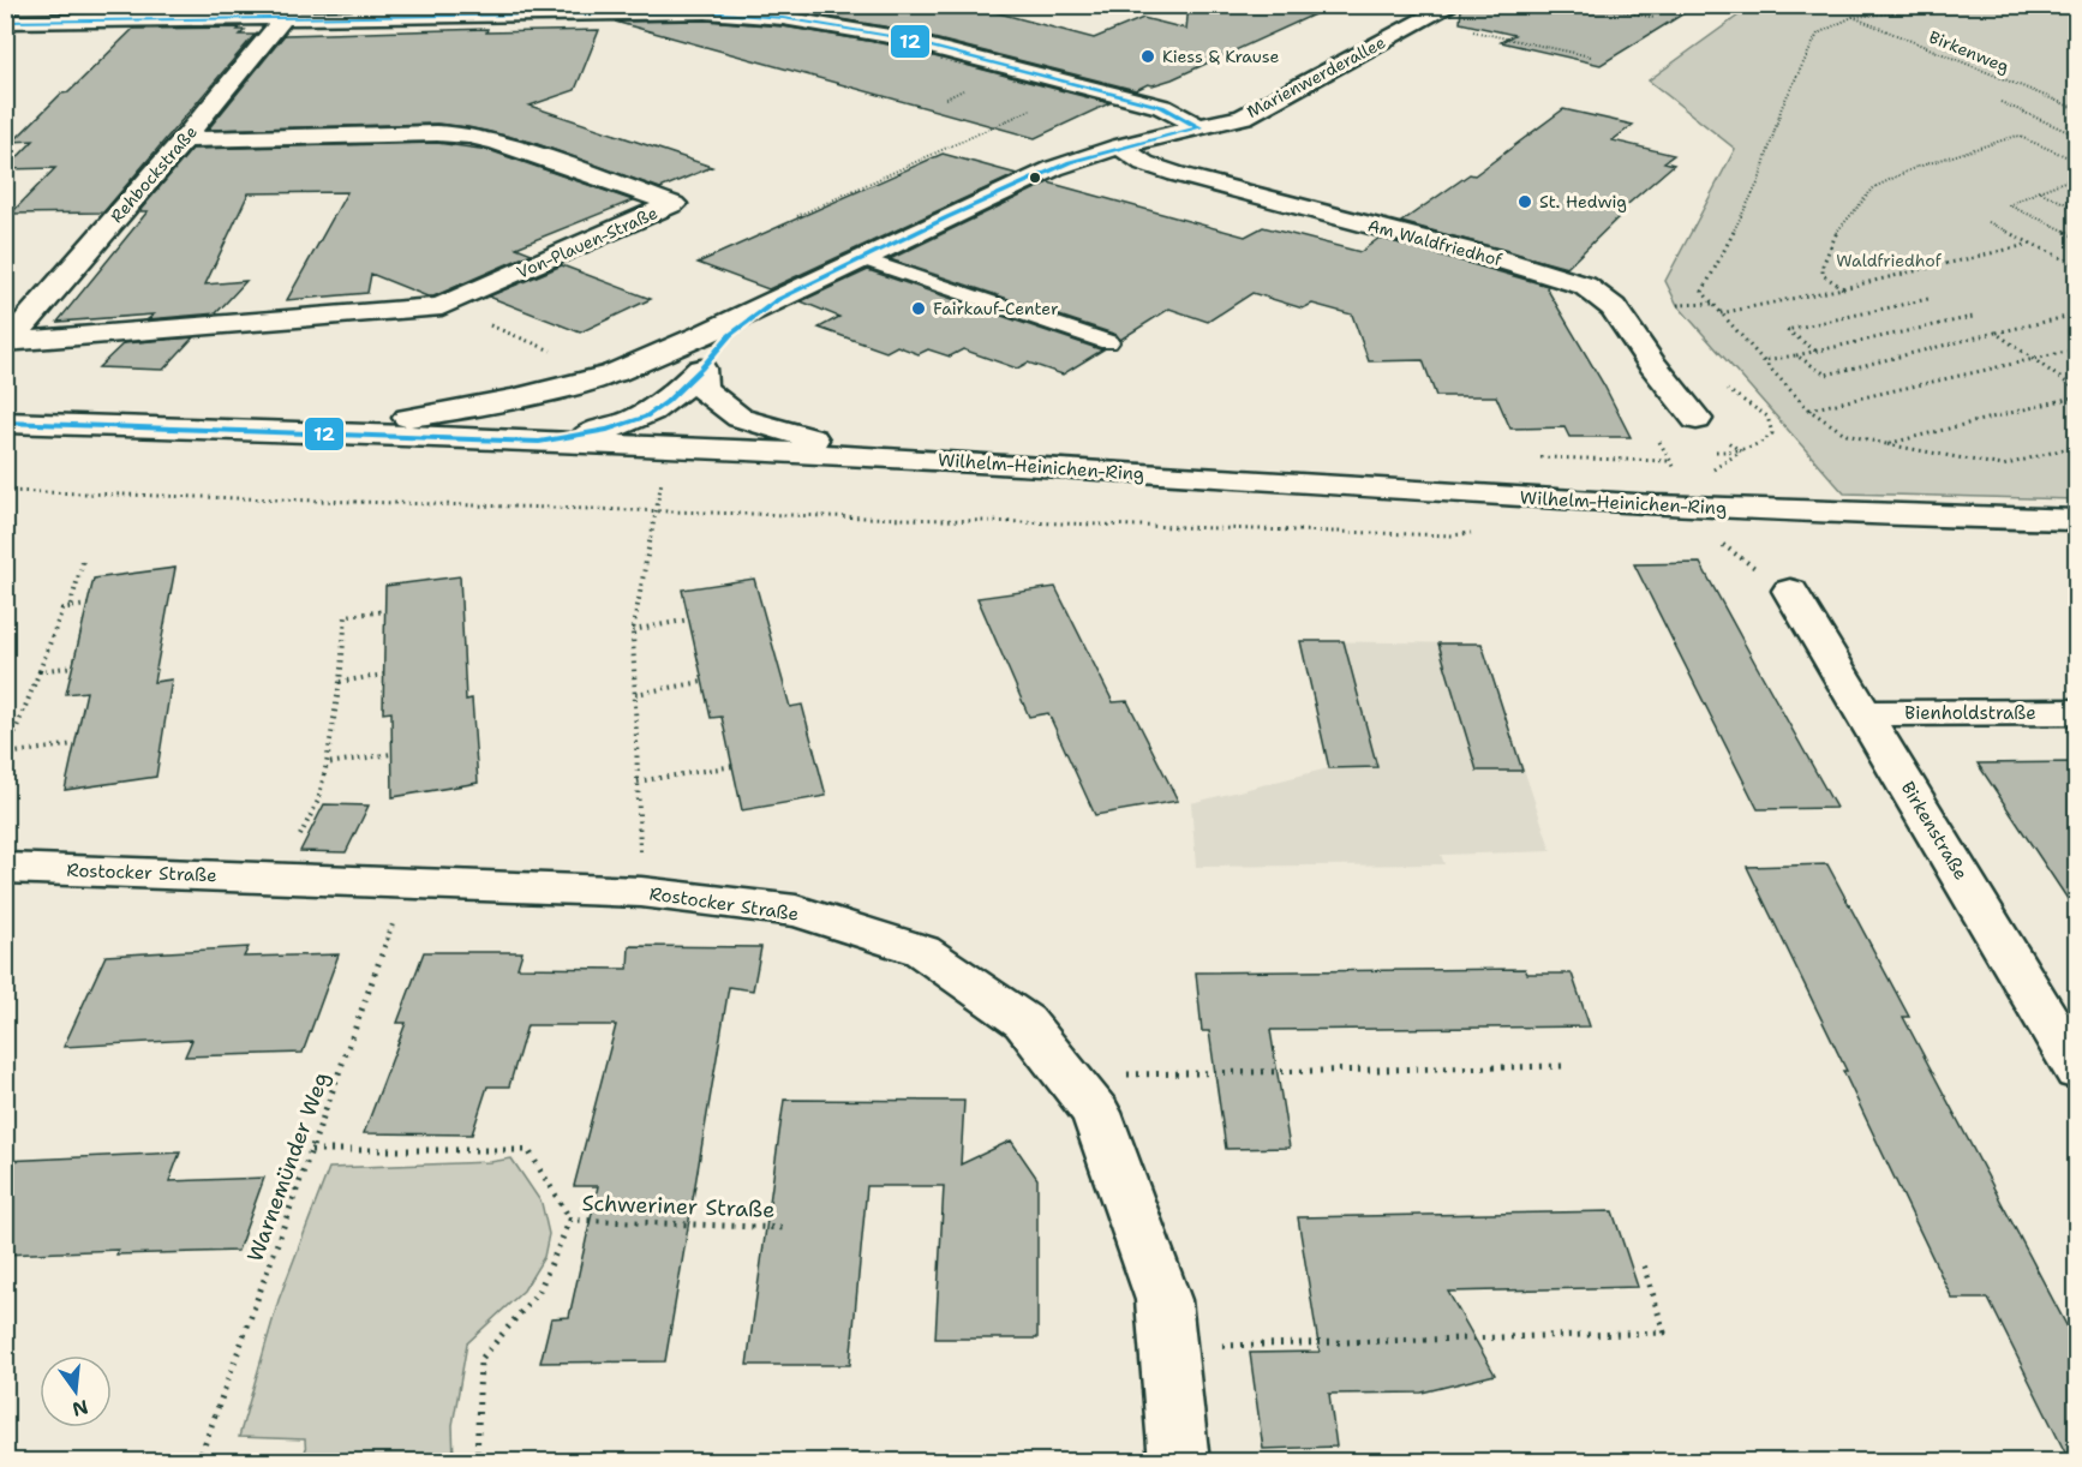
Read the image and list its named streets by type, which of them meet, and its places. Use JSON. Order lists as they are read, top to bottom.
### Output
{
  "streets": {
    "street": [
      "Marienwerderallee",
      "Rehbockstraße",
      "Von-Plauen-Straße",
      "Am Waldfriedhof",
      "Wilhelm-Heinichen-Ring",
      "Bienholdstraße",
      "Birkenstraße",
      "Rostocker Straße"
    ],
    "path": ["Birkenweg", "Warnemünder Weg", "Schweriner Straße"]
  },
  "crossings": [
    ["Marienwerderallee", "Am Waldfriedhof"],
    ["Marienwerderallee", "Wilhelm-Heinichen-Ring"],
    ["Rehbockstraße", "Von-Plauen-Straße"],
    ["Bienholdstraße", "Birkenstraße"],
    ["Rostocker Straße", "Warnemünder Weg"],
    ["Warnemünder Weg", "Schweriner Straße"]
  ],
  "parks": ["Waldfriedhof"],
  "places": ["Kiess & Krause", "St. Hedwig", "Fairkauf-Center"],
  "lines": ["transit line 12"],
  "north": "bottom"
}
